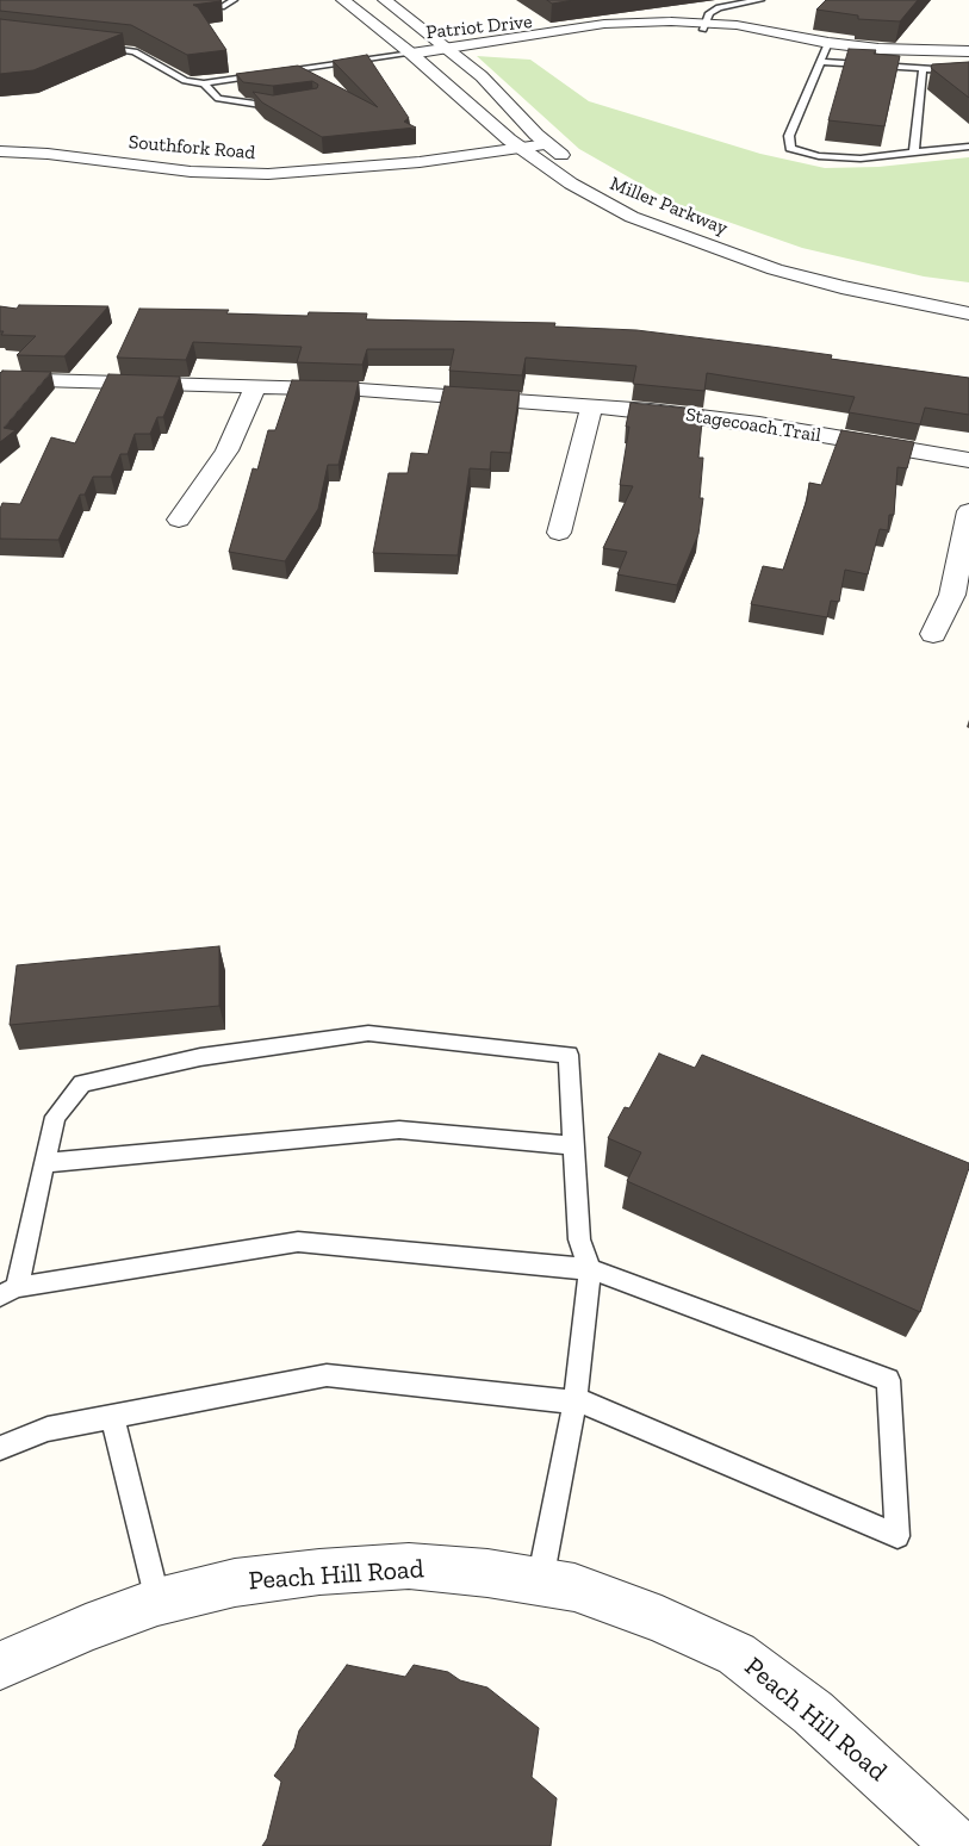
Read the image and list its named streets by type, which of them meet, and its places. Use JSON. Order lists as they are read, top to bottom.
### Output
{
  "streets": {
    "street": [
      "Patriot Drive",
      "Southfork Road",
      "Miller Parkway",
      "Stagecoach Trail",
      "Peach Hill Road"
    ]
  },
  "crossings": [
    ["Patriot Drive", "Miller Parkway"],
    ["Southfork Road", "Miller Parkway"]
  ]
}
